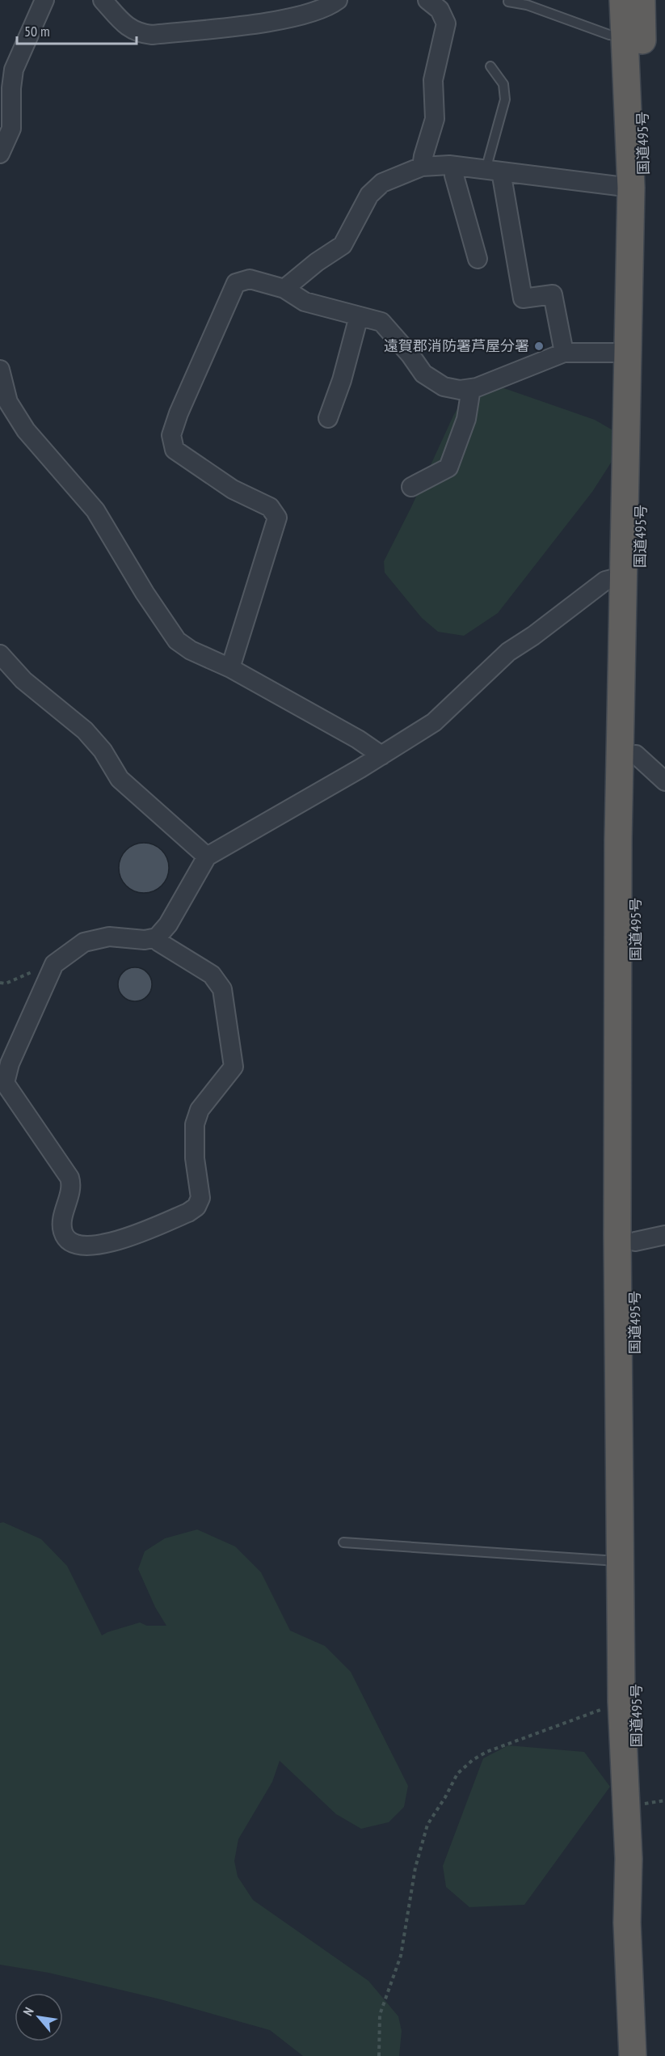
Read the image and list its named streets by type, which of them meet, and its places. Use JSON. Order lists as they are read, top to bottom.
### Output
{
  "streets": {
    "highway": ["国道495号"]
  },
  "places": ["遠賀郡消防署芦屋分署"],
  "scale_bar": "50 m",
  "north": "top left"
}
